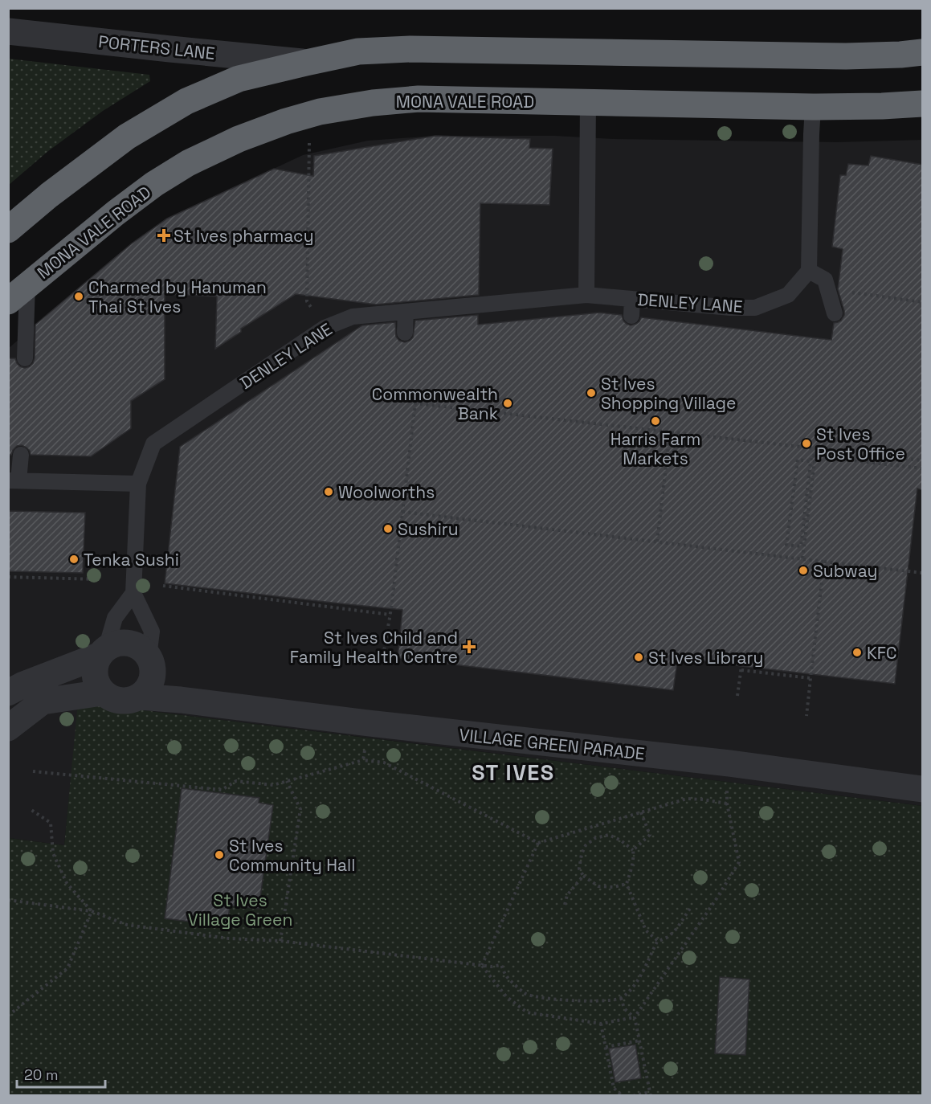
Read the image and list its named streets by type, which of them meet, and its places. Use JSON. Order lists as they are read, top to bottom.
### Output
{
  "streets": {
    "highway": ["MONA VALE ROAD"],
    "street": ["PORTERS LANE", "VILLAGE GREEN PARADE"],
    "lane": ["DENLEY LANE"]
  },
  "crossings": [
    ["DENLEY LANE", "VILLAGE GREEN PARADE"]
  ],
  "districts": ["ST IVES"],
  "parks": ["St Ives Village Green"],
  "places": {
    "health": ["St Ives pharmacy", "St Ives Child and Family Health Centre"],
    "other": [
      "Charmed by Hanuman Thai St Ives",
      "St Ives Shopping Village",
      "Commonwealth Bank",
      "Harris Farm Markets",
      "St Ives Post Office",
      "Woolworths",
      "Sushiru",
      "Tenka Sushi",
      "Subway",
      "KFC",
      "St Ives Library",
      "St Ives Community Hall"
    ]
  },
  "scale_bar": "20 m"
}
